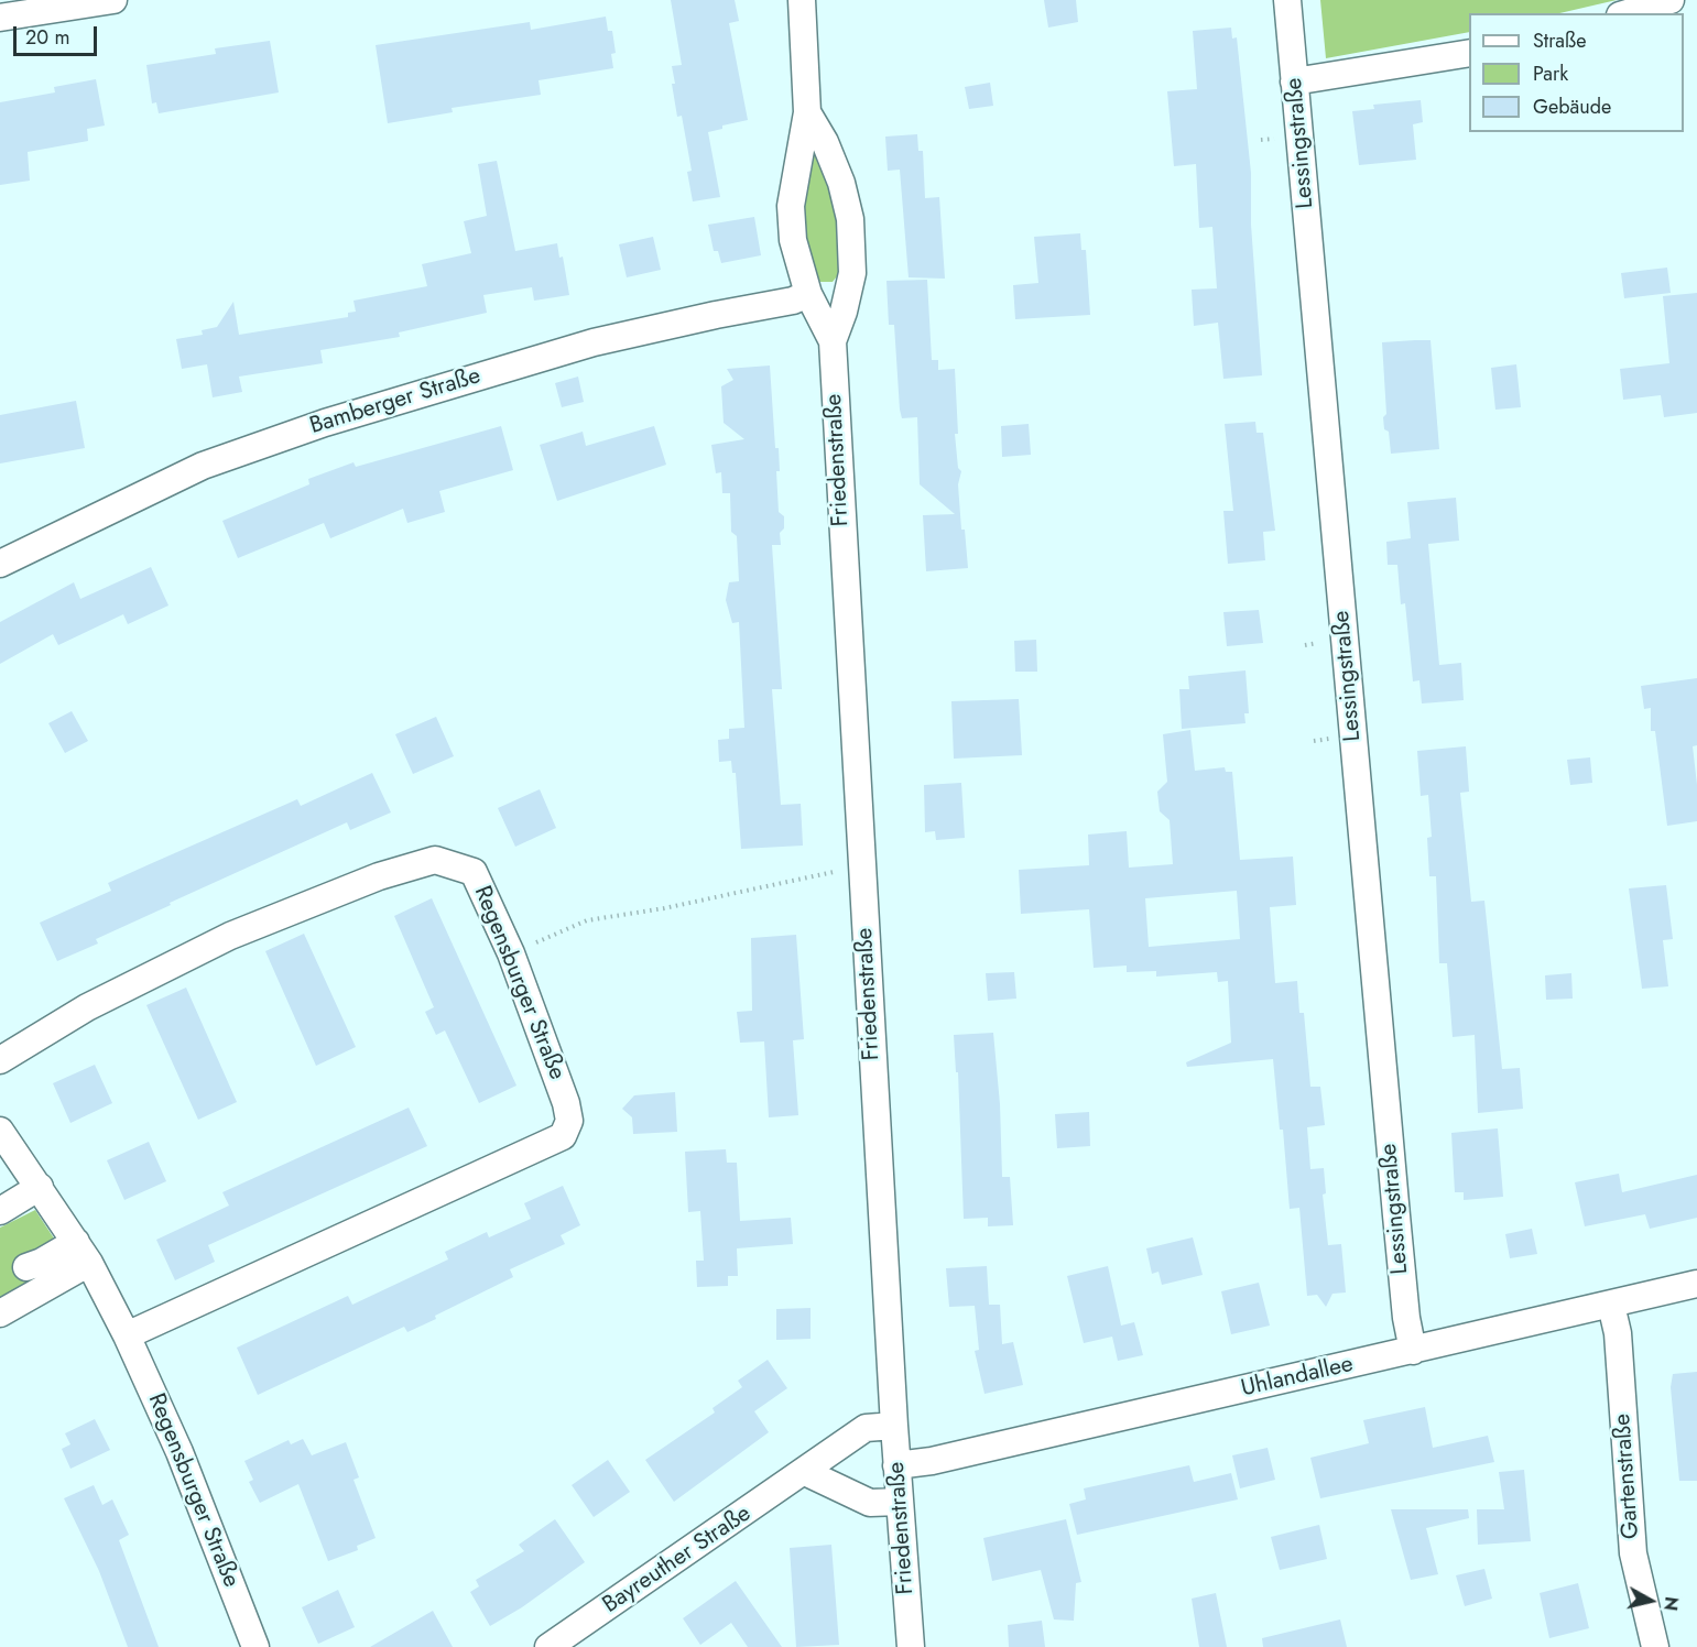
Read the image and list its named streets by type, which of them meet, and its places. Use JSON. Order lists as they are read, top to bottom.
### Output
{
  "streets": {
    "street": [
      "Lessingstraße",
      "Bamberger Straße",
      "Friedenstraße",
      "Regensburger Straße",
      "Uhlandallee",
      "Gartenstraße",
      "Bayreuther Straße"
    ]
  },
  "crossings": [
    ["Lessingstraße", "Uhlandallee"],
    ["Bamberger Straße", "Friedenstraße"],
    ["Friedenstraße", "Uhlandallee"],
    ["Friedenstraße", "Bayreuther Straße"],
    ["Uhlandallee", "Gartenstraße"]
  ],
  "legend": ["Straße", "Park", "Gebäude"],
  "scale_bar": "20 m",
  "north": "right"
}
